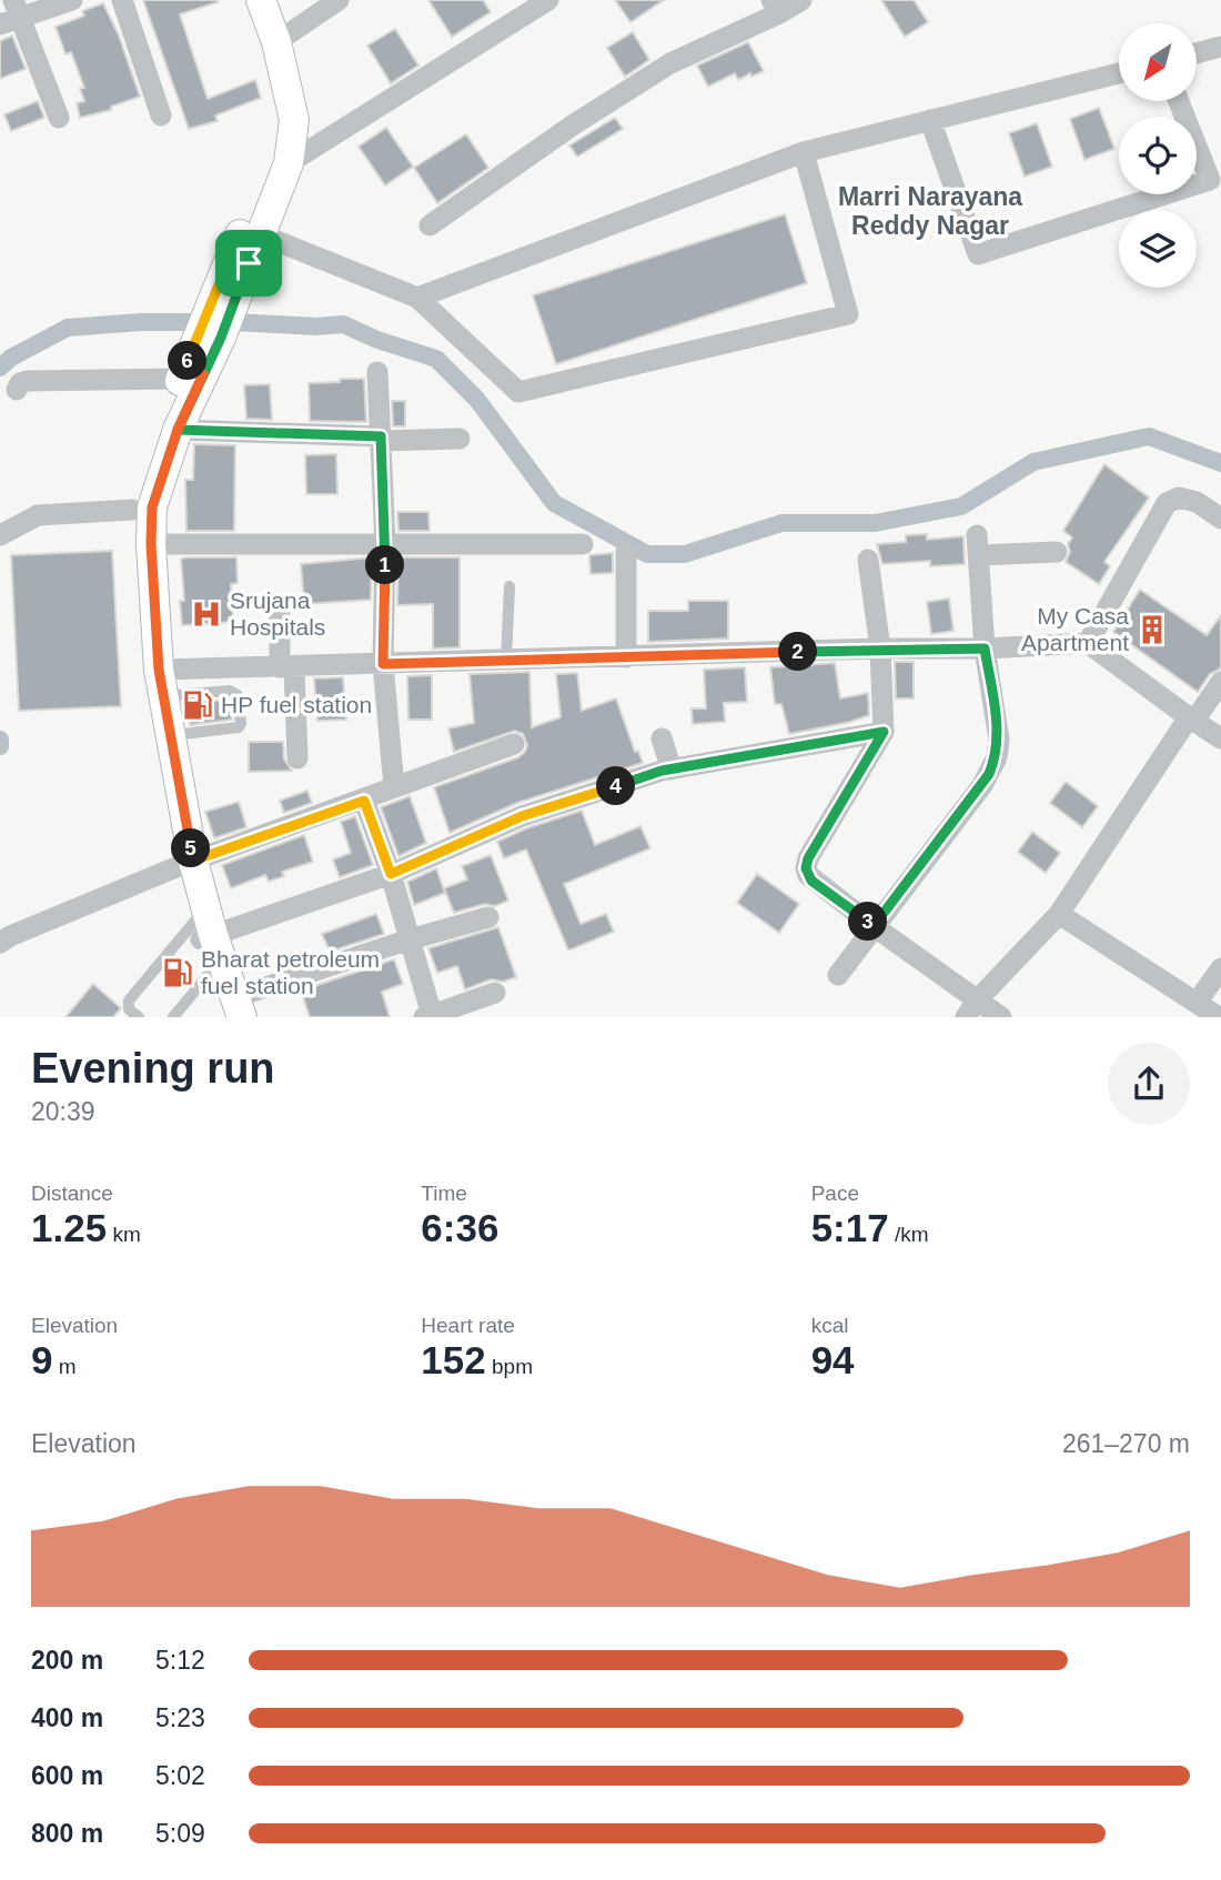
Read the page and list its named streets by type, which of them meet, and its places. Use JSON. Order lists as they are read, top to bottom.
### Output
{
  "districts": ["Marri Narayana Reddy Nagar"],
  "places": {
    "hospital": ["Srujana Hospitals"],
    "building": ["My Casa Apartment"],
    "fuel station": ["HP fuel station", "Bharat petroleum fuel station"]
  },
  "north": "bottom left",
  "page": {
    "pins": [
      "6",
      "1",
      "2",
      "4",
      "5",
      "3"
    ],
    "heading": ["Evening run", "20:39"],
    "stats": [
      ["Distance", "1.25 km"],
      ["Time", "6:36"],
      ["Pace", "5:17 /km"],
      ["Elevation", "9 m"],
      ["Heart rate", "152 bpm"],
      ["kcal", "94"]
    ],
    "chart": ["Elevation", "261–270 m"],
    "list": [
      {
        "name": "200 m",
        "note": "5:12"
      },
      {
        "name": "400 m",
        "note": "5:23"
      },
      {
        "name": "600 m",
        "note": "5:02"
      },
      {
        "name": "800 m",
        "note": "5:09"
      }
    ]
  }
}
